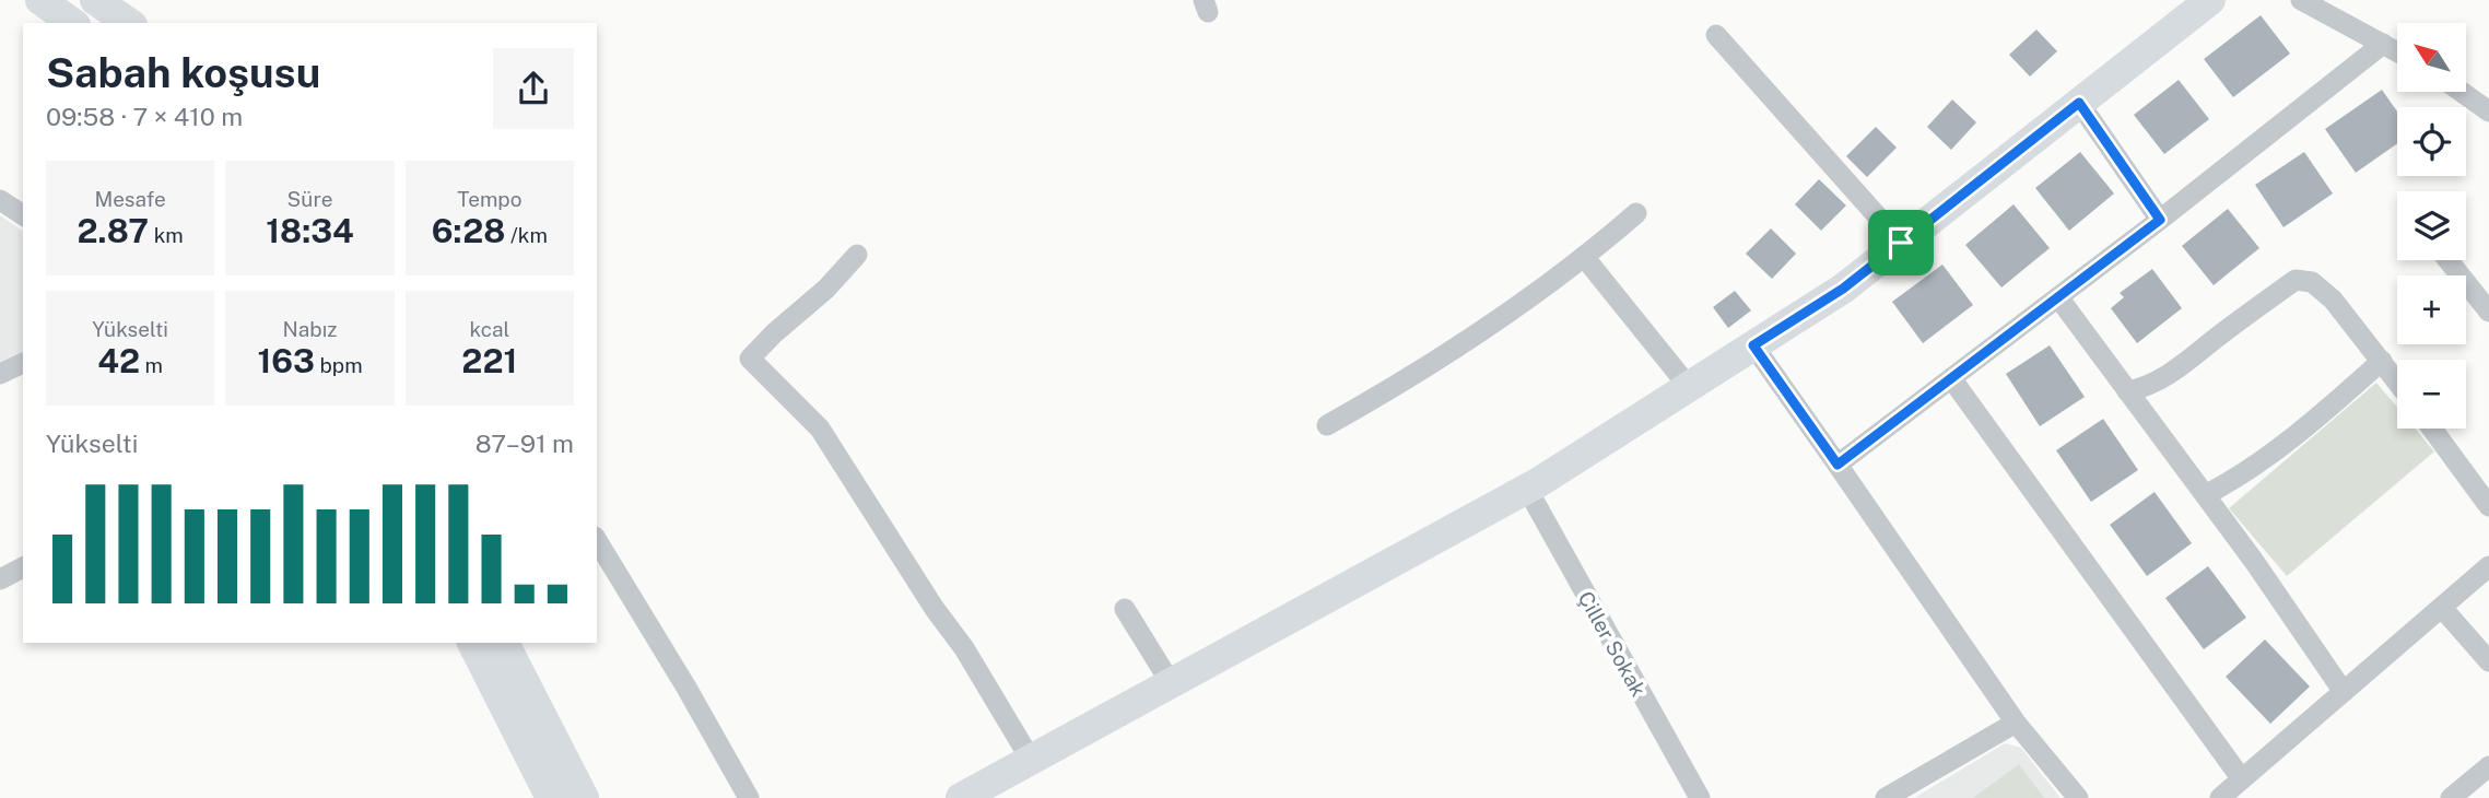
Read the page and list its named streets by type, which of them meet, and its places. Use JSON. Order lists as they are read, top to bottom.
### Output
{
  "streets": {
    "street": ["Çiller Sokak"]
  },
  "north": "top left",
  "page": {
    "map_buttons": ["+", "−"],
    "heading": ["Sabah koşusu", "09:58 · 7 × 410 m"],
    "stats": [
      ["Mesafe", "2.87 km"],
      ["Süre", "18:34"],
      ["Tempo", "6:28 /km"],
      ["Yükselti", "42 m"],
      ["Nabız", "163 bpm"],
      ["kcal", "221"]
    ],
    "chart": ["Yükselti", "87–91 m"]
  }
}
